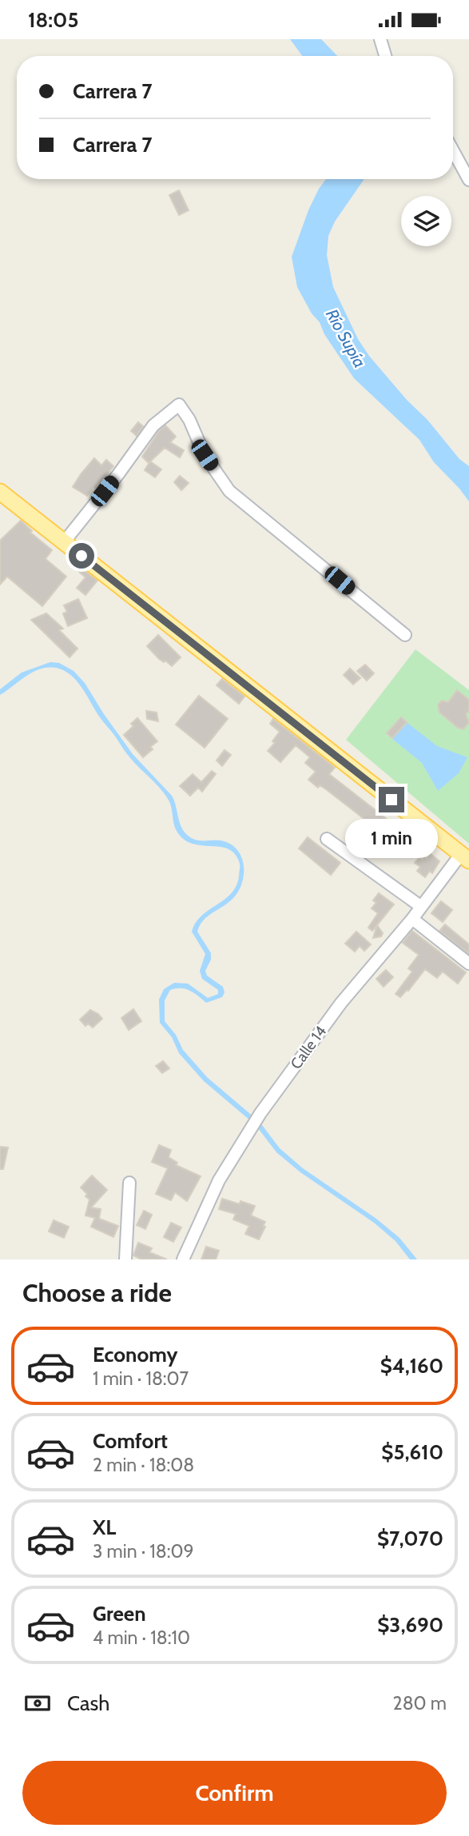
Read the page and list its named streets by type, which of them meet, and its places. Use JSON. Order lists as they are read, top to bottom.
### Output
{
  "streets": {
    "street": ["Calle 14"]
  },
  "water": ["Río Supía"],
  "page": {
    "status": "18:05",
    "banner": ["Carrera 7", "Carrera 7"],
    "bubble": "1 min",
    "heading": "Choose a ride",
    "list": [
      {
        "name": "Economy",
        "note": "1 min · 18:07",
        "value": "$4,160"
      },
      {
        "name": "Comfort",
        "note": "2 min · 18:08",
        "value": "$5,610"
      },
      {
        "name": "XL",
        "note": "3 min · 18:09",
        "value": "$7,070"
      },
      {
        "name": "Green",
        "note": "4 min · 18:10",
        "value": "$3,690"
      }
    ],
    "pay": ["Cash", "280 m"],
    "buttons": "Confirm"
  }
}
